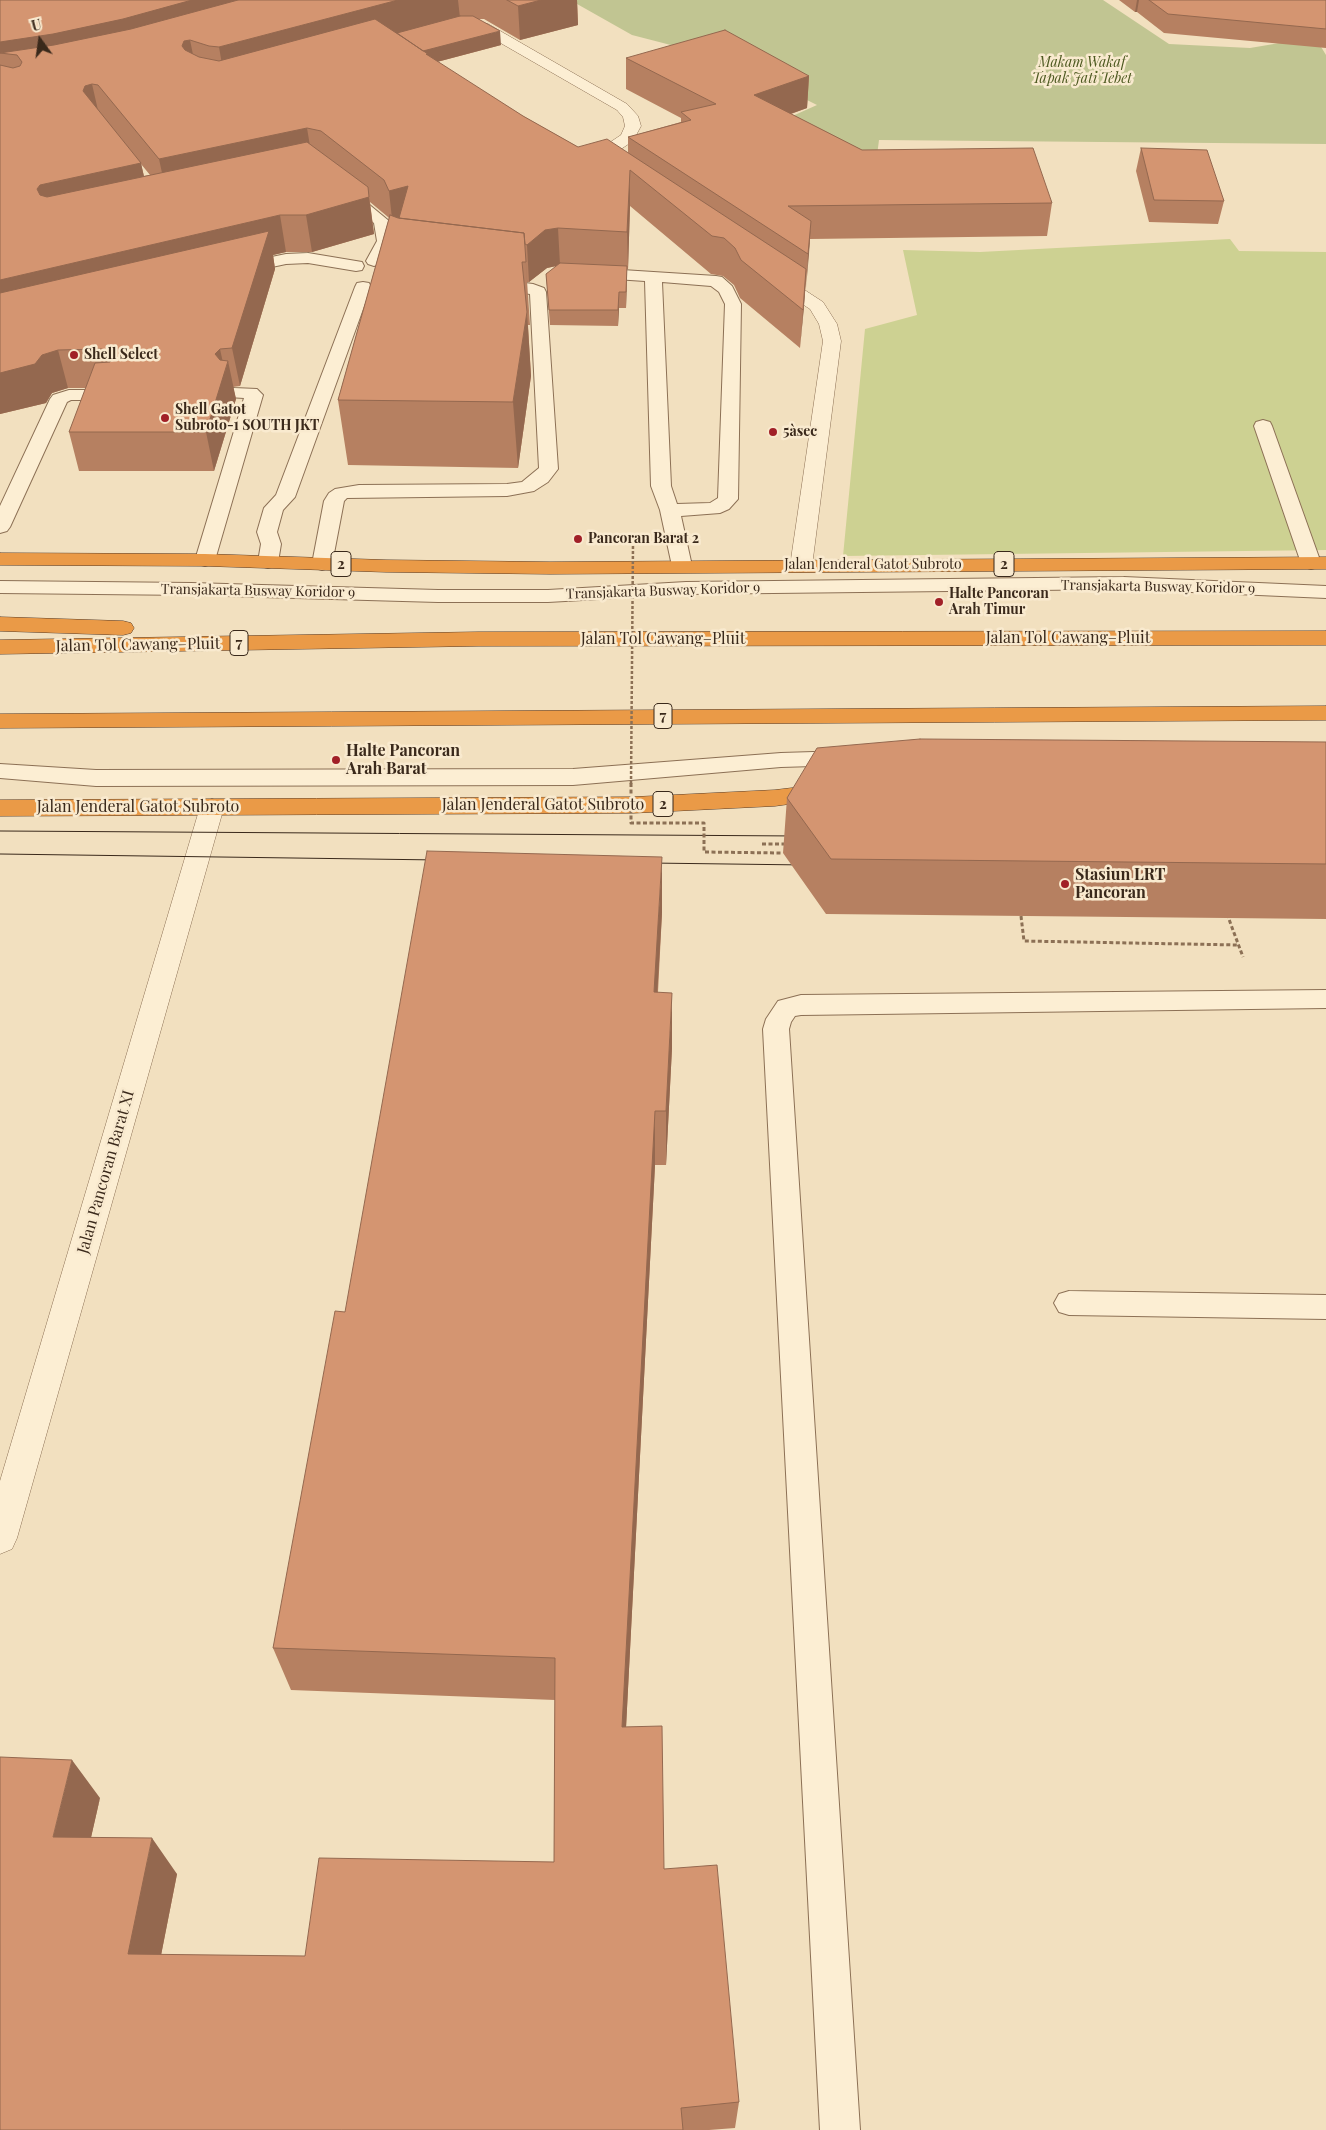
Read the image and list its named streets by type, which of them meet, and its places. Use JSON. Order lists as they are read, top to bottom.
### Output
{
  "streets": {
    "highway": [
      "2",
      "Jalan Jenderal Gatot Subroto",
      "Jalan Tol Cawang–Pluit",
      "7"
    ],
    "street": ["Jalan Pancoran Barat XI"],
    "lane": ["Transjakarta Busway Koridor 9"]
  },
  "crossings": [
    ["Jalan Jenderal Gatot Subroto", "Jalan Pancoran Barat XI"]
  ],
  "parks": ["Makam Wakaf Tapak Jati Tebet"],
  "places": [
    "Shell Select",
    "Shell Gatot Subroto-1 SOUTH JKT",
    "5àsec",
    "Pancoran Barat 2",
    "Halte Pancoran Arah Timur",
    "Halte Pancoran Arah Barat",
    "Stasiun LRT Pancoran"
  ],
  "north": "top"
}
